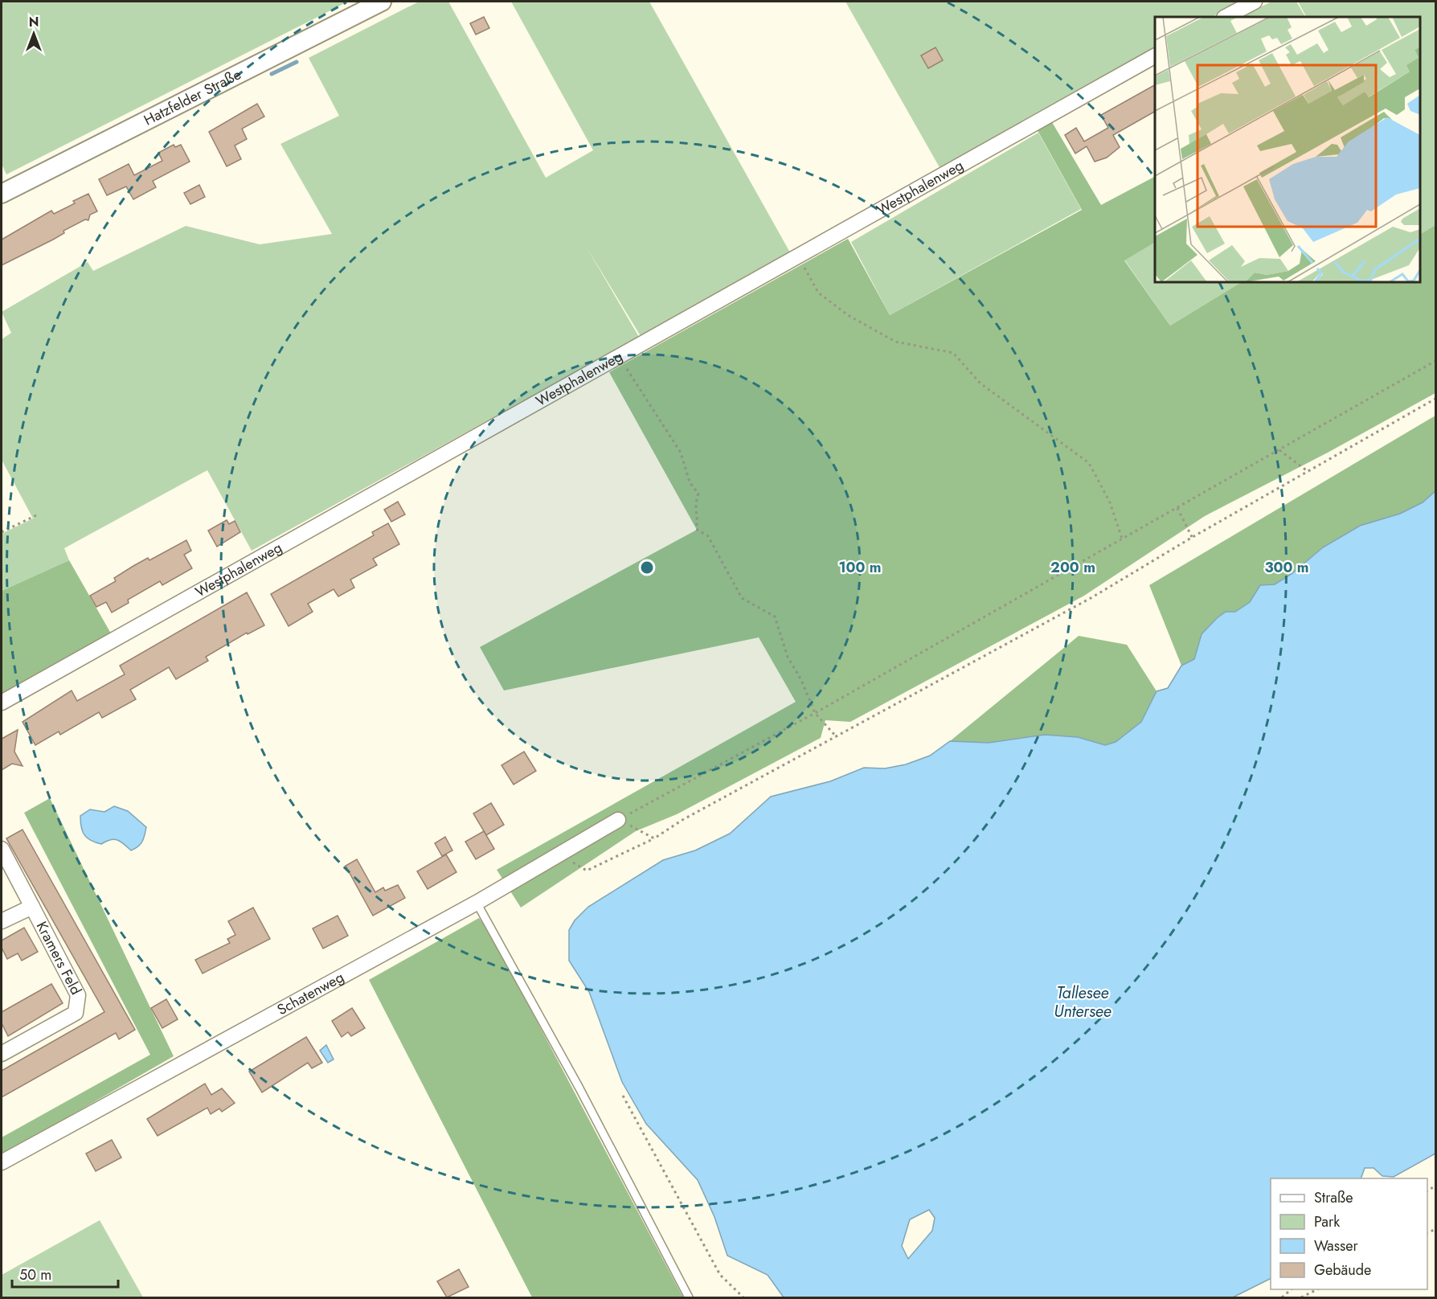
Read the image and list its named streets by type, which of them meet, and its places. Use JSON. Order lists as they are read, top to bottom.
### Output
{
  "streets": {
    "street": [
      "Hatzfelder Straße",
      "Westphalenweg",
      "Kramers Feld",
      "Schatenweg"
    ]
  },
  "water": ["Tallesee Untersee"],
  "legend": [
    "Straße",
    "Park",
    "Wasser",
    "Gebäude"
  ],
  "scale_bar": "50 m",
  "north": "top",
  "rings": ["100 m", "200 m", "300 m"]
}
